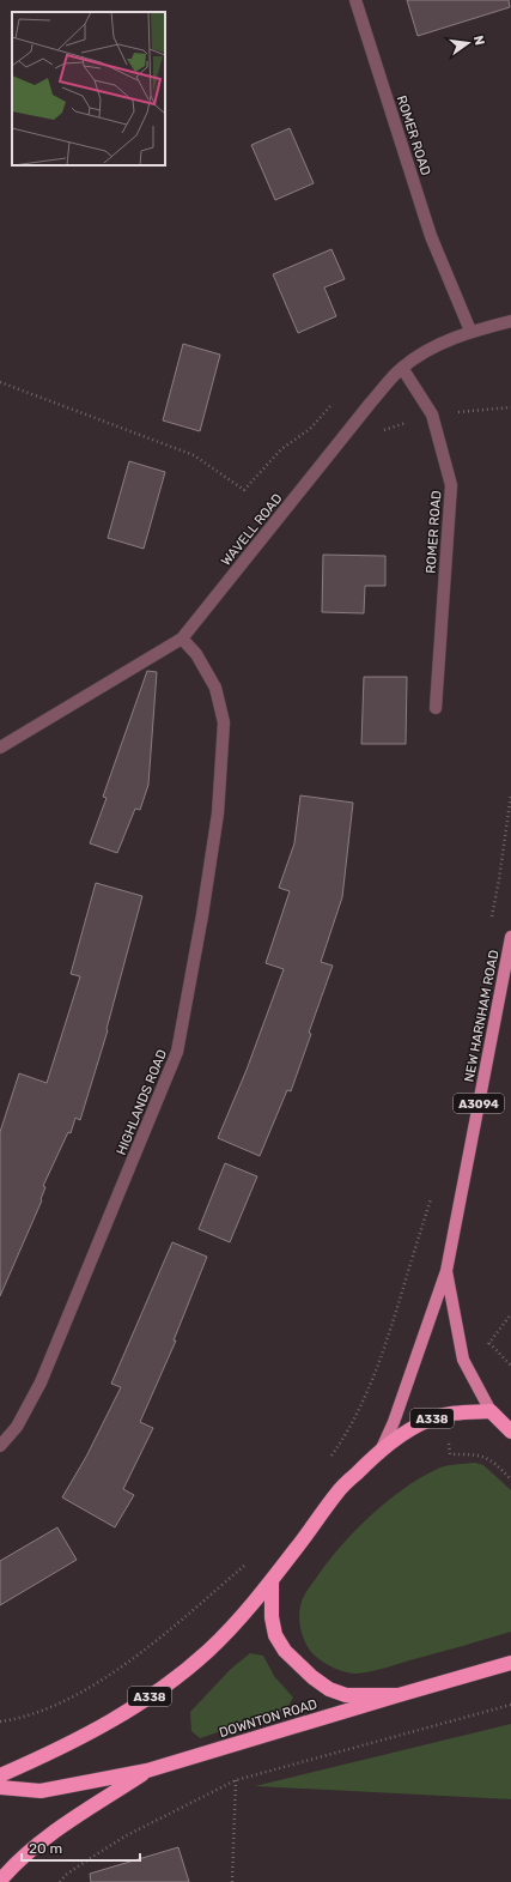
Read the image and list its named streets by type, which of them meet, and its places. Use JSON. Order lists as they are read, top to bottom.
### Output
{
  "streets": {
    "highway": ["A338", "DOWNTON ROAD"],
    "main road": ["NEW HARNHAM ROAD", "A3094"],
    "street": ["ROMER ROAD", "WAVELL ROAD", "HIGHLANDS ROAD"]
  },
  "crossings": [
    ["ROMER ROAD", "WAVELL ROAD"],
    ["WAVELL ROAD", "HIGHLANDS ROAD"],
    ["NEW HARNHAM ROAD", "A3094"],
    ["A3094", "A338"]
  ],
  "scale_bar": "20 m",
  "north": "right"
}
